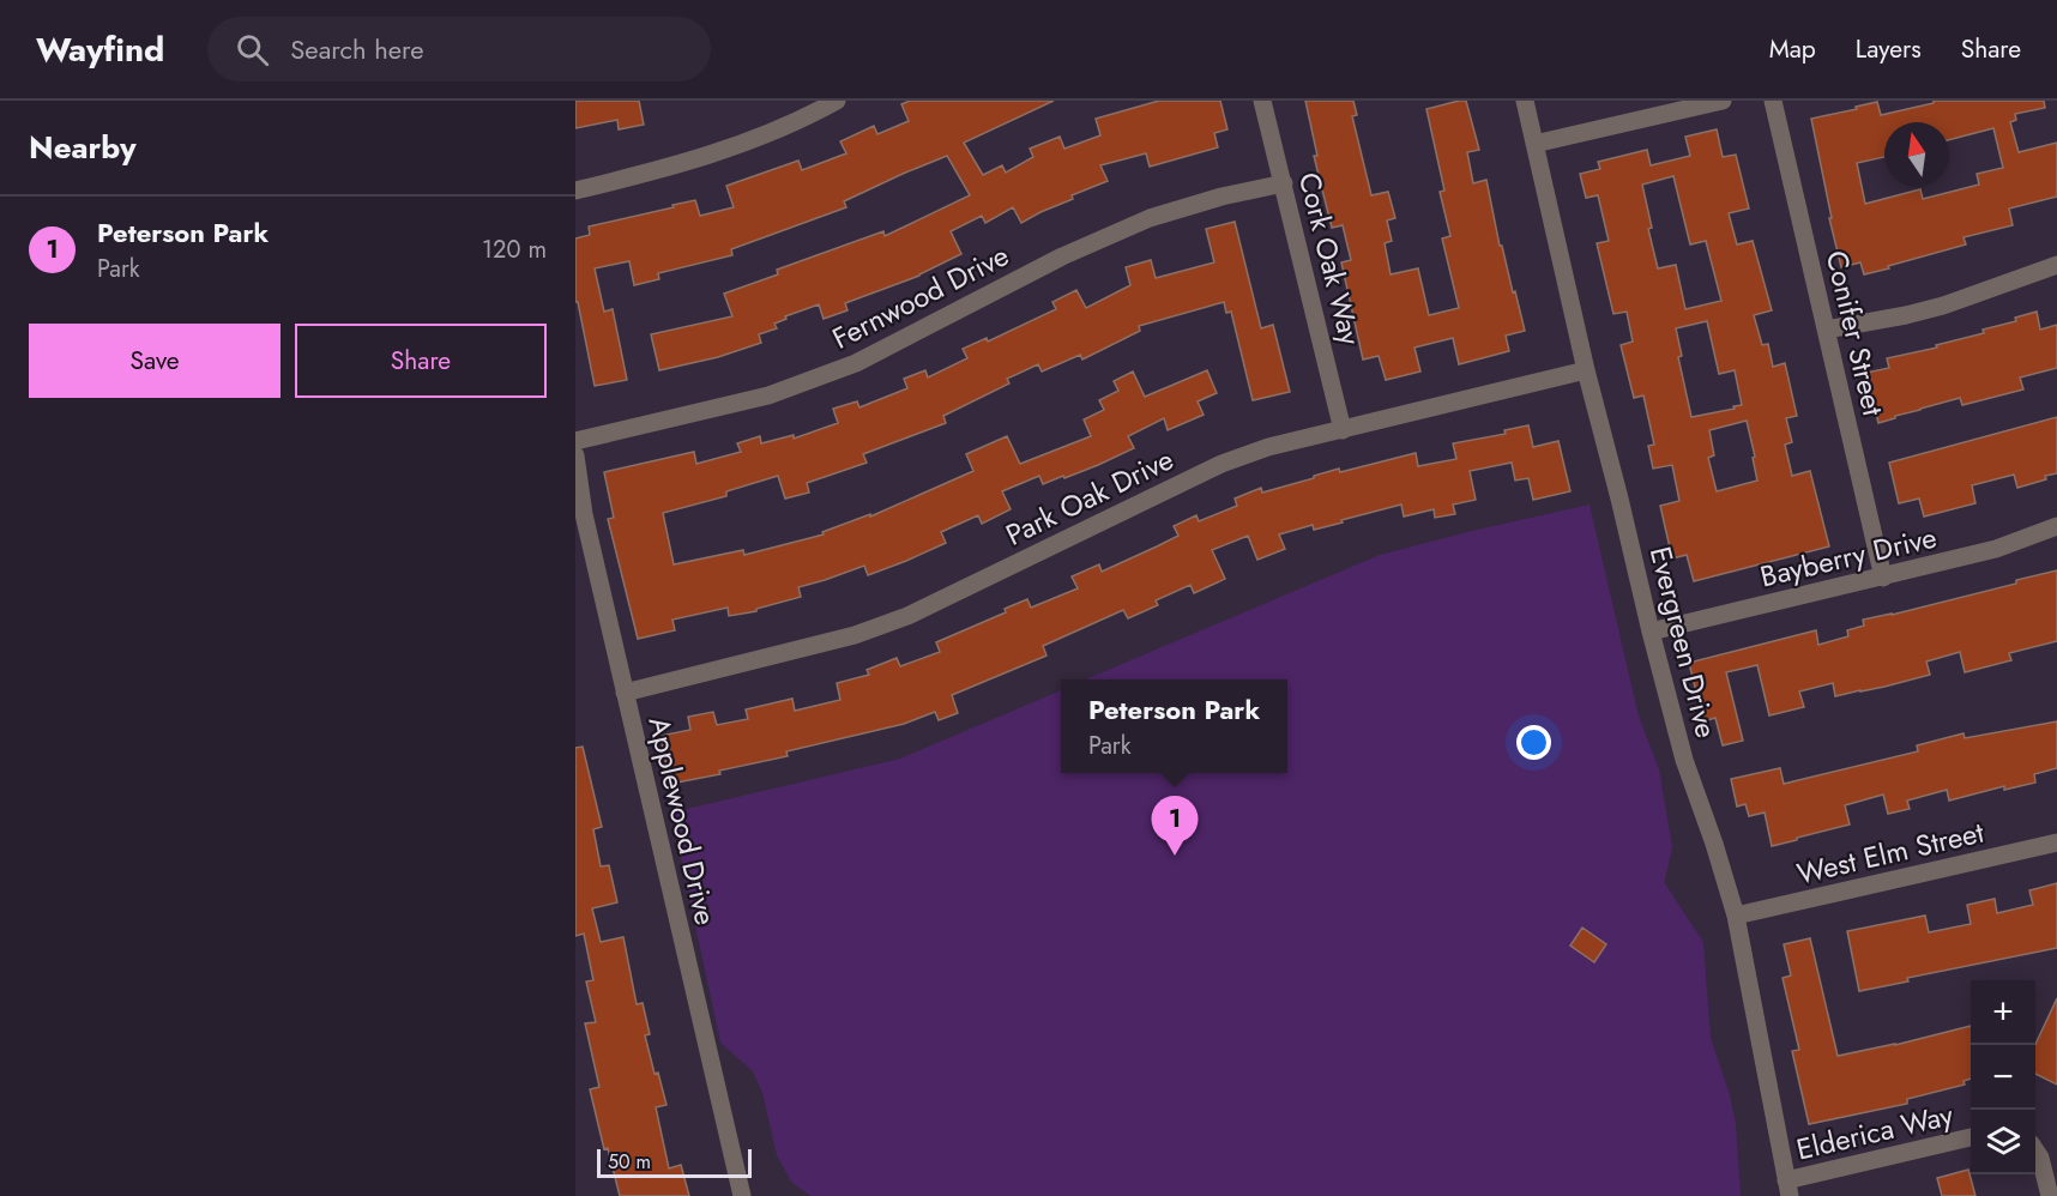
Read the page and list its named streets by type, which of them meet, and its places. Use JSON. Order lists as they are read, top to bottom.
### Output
{
  "streets": {
    "street": [
      "Cork Oak Way",
      "Fernwood Drive",
      "Conifer Street",
      "Park Oak Drive",
      "Bayberry Drive",
      "Evergreen Drive",
      "Applewood Drive",
      "West Elm Street",
      "Elderica Way"
    ]
  },
  "crossings": [
    ["Cork Oak Way", "Fernwood Drive"],
    ["Cork Oak Way", "Park Oak Drive"],
    ["Conifer Street", "Bayberry Drive"],
    ["Park Oak Drive", "Evergreen Drive"],
    ["Park Oak Drive", "Applewood Drive"],
    ["Bayberry Drive", "Evergreen Drive"],
    ["Evergreen Drive", "West Elm Street"],
    ["Evergreen Drive", "Elderica Way"]
  ],
  "scale_bar": "50 m",
  "north": "top",
  "page": {
    "header": "Wayfind",
    "search": "Search here",
    "nav": ["Map", "Layers", "Share"],
    "heading": "Nearby",
    "list": [
      {
        "mark": "1",
        "name": "Peterson Park",
        "note": "Park",
        "value": "120 m"
      }
    ],
    "buttons": ["Save", "Share"],
    "popup": ["Peterson Park", "Park"],
    "pins": "1",
    "map_buttons": ["+", "−"],
    "scale": "50 m"
  }
}
